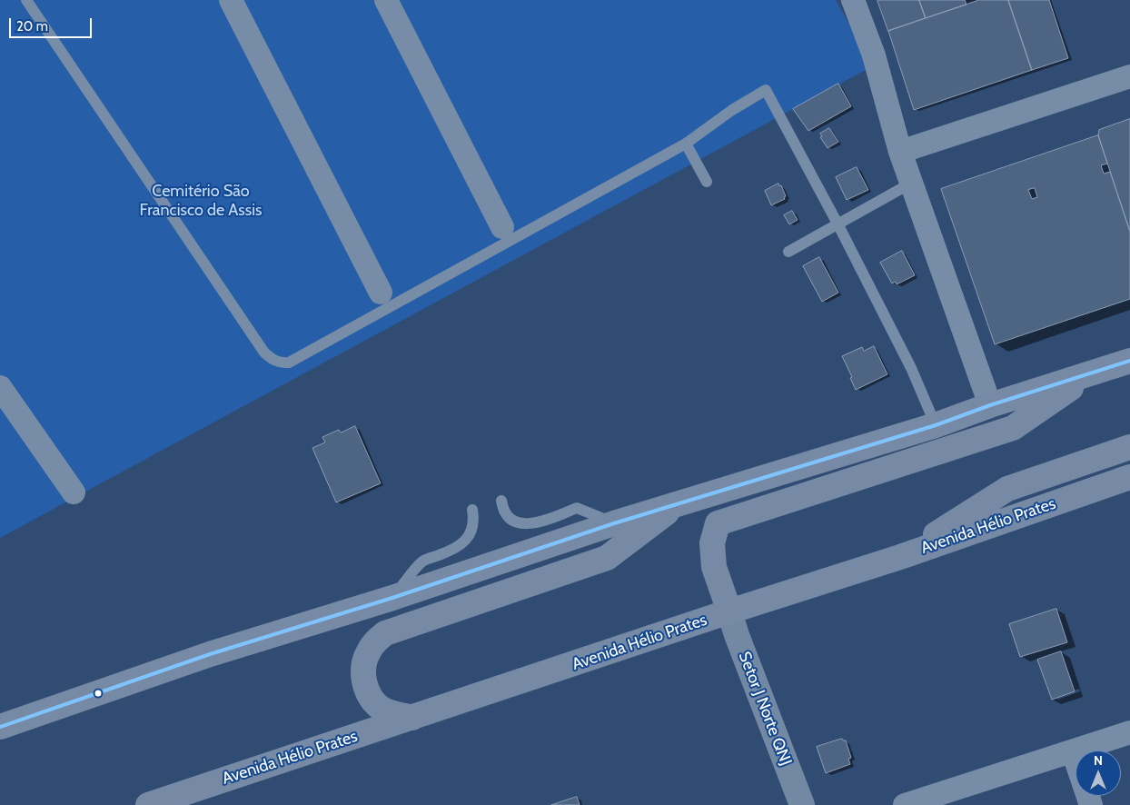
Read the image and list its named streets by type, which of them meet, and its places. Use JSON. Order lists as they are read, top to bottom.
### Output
{
  "streets": {
    "main road": ["Avenida Hélio Prates", "Setor J Norte QNJ"]
  },
  "crossings": [
    ["Avenida Hélio Prates", "Setor J Norte QNJ"]
  ],
  "parks": ["Cemitério São Francisco de Assis"],
  "scale_bar": "20 m",
  "north": "top"
}
